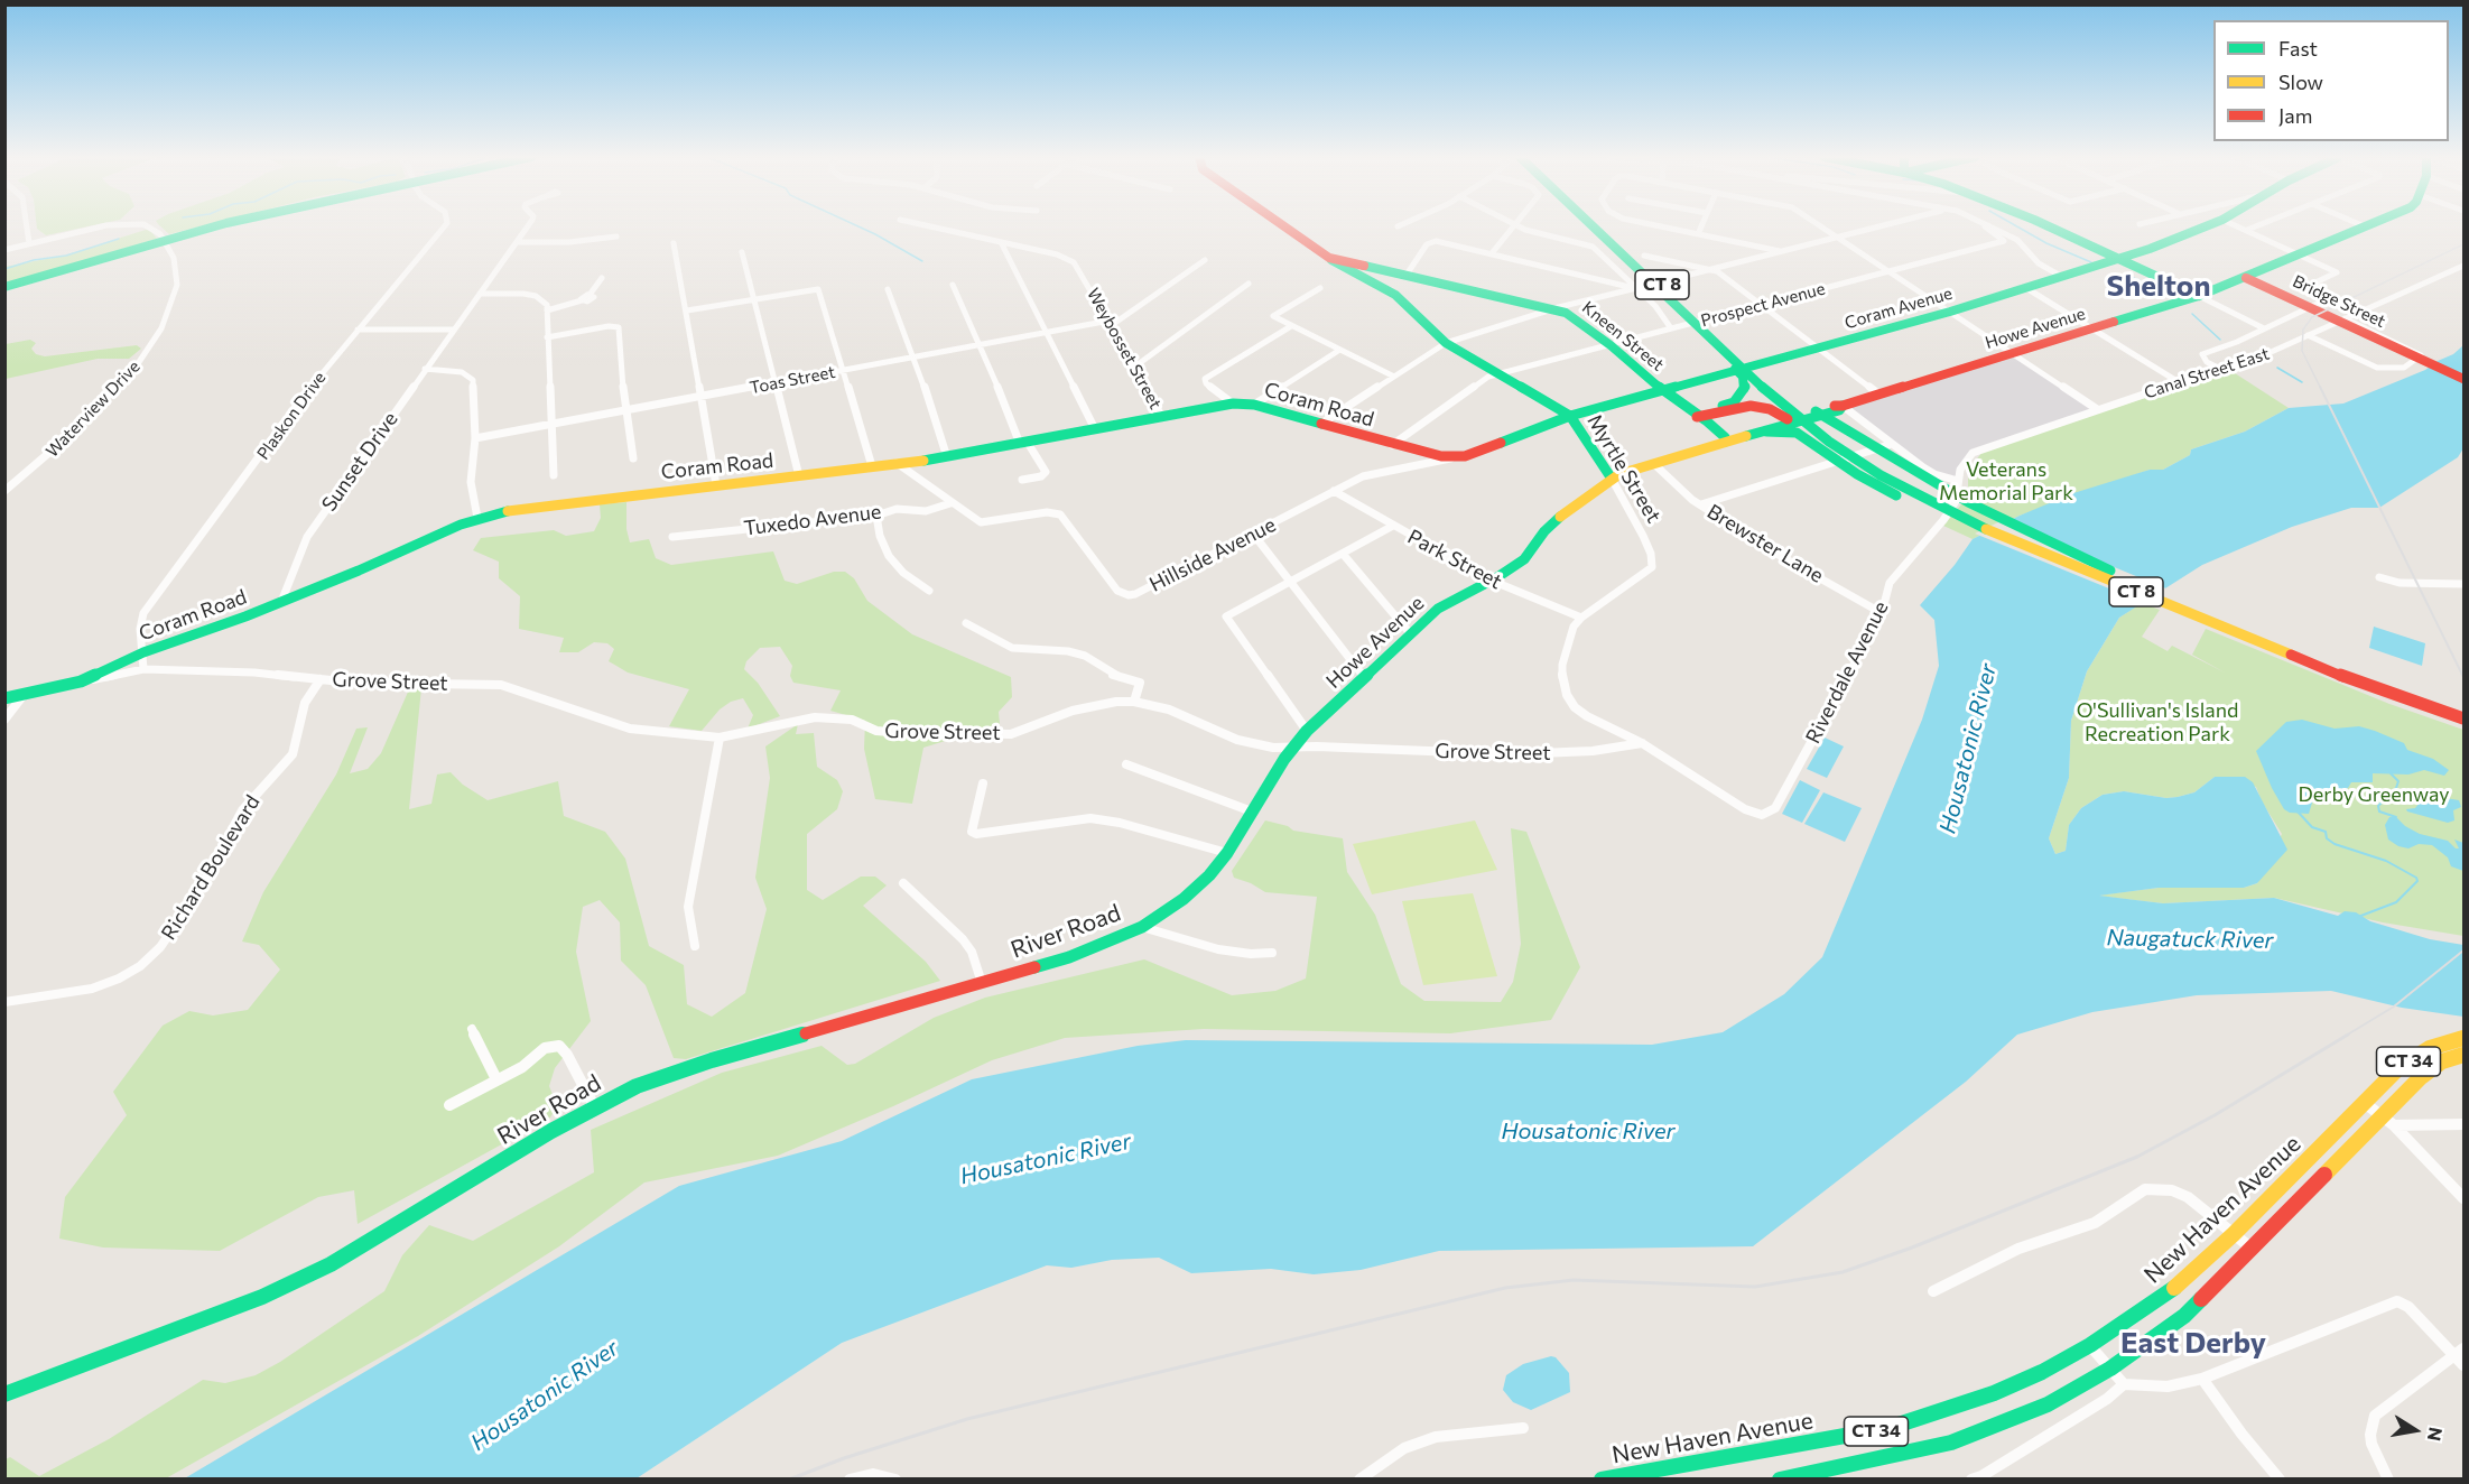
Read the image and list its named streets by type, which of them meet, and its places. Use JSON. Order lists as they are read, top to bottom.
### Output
{
  "streets": {
    "main road": [
      "CT 8",
      "Bridge Street",
      "Coram Avenue",
      "Howe Avenue",
      "Kneen Street",
      "Coram Road",
      "Myrtle Street",
      "River Road",
      "CT 34",
      "New Haven Avenue"
    ],
    "street": [
      "Prospect Avenue",
      "Weybosset Street",
      "Canal Street East",
      "Toas Street",
      "Waterview Drive",
      "Plaskon Drive",
      "Sunset Drive",
      "Tuxedo Avenue",
      "Brewster Lane",
      "Hillside Avenue",
      "Park Street",
      "Riverdale Avenue",
      "Grove Street",
      "Richard Boulevard"
    ]
  },
  "crossings": [
    ["Bridge Street", "Howe Avenue"],
    ["Bridge Street", "Canal Street East"],
    ["Prospect Avenue", "Kneen Street"],
    ["Prospect Avenue", "Coram Road"],
    ["Prospect Avenue", "Myrtle Street"],
    ["Coram Avenue", "Kneen Street"],
    ["Coram Avenue", "Coram Road"],
    ["Coram Avenue", "Myrtle Street"],
    ["Coram Avenue", "Hillside Avenue"],
    ["Howe Avenue", "Kneen Street"],
    ["Howe Avenue", "Myrtle Street"],
    ["Howe Avenue", "Brewster Lane"],
    ["Howe Avenue", "Park Street"],
    ["Howe Avenue", "Grove Street"],
    ["Howe Avenue", "River Road"],
    ["Kneen Street", "Myrtle Street"],
    ["Weybosset Street", "Toas Street"],
    ["Weybosset Street", "Coram Road"],
    ["Canal Street East", "Riverdale Avenue"],
    ["Coram Road", "Plaskon Drive"],
    ["Coram Road", "Sunset Drive"],
    ["Coram Road", "Hillside Avenue"],
    ["Coram Road", "Grove Street"],
    ["Plaskon Drive", "Grove Street"],
    ["Myrtle Street", "Park Street"],
    ["Myrtle Street", "Riverdale Avenue"],
    ["Myrtle Street", "Grove Street"],
    ["Tuxedo Avenue", "Hillside Avenue"],
    ["Brewster Lane", "Riverdale Avenue"],
    ["Hillside Avenue", "Park Street"],
    ["Grove Street", "Richard Boulevard"],
    ["CT 34", "New Haven Avenue"]
  ],
  "districts": ["Shelton", "East Derby"],
  "water": ["Housatonic River", "Naugatuck River"],
  "parks": ["Veterans Memorial Park", "O'Sullivan's Island Recreation Park", "Derby Greenway"],
  "legend": ["Fast", "Slow", "Jam"],
  "north": "right"
}
